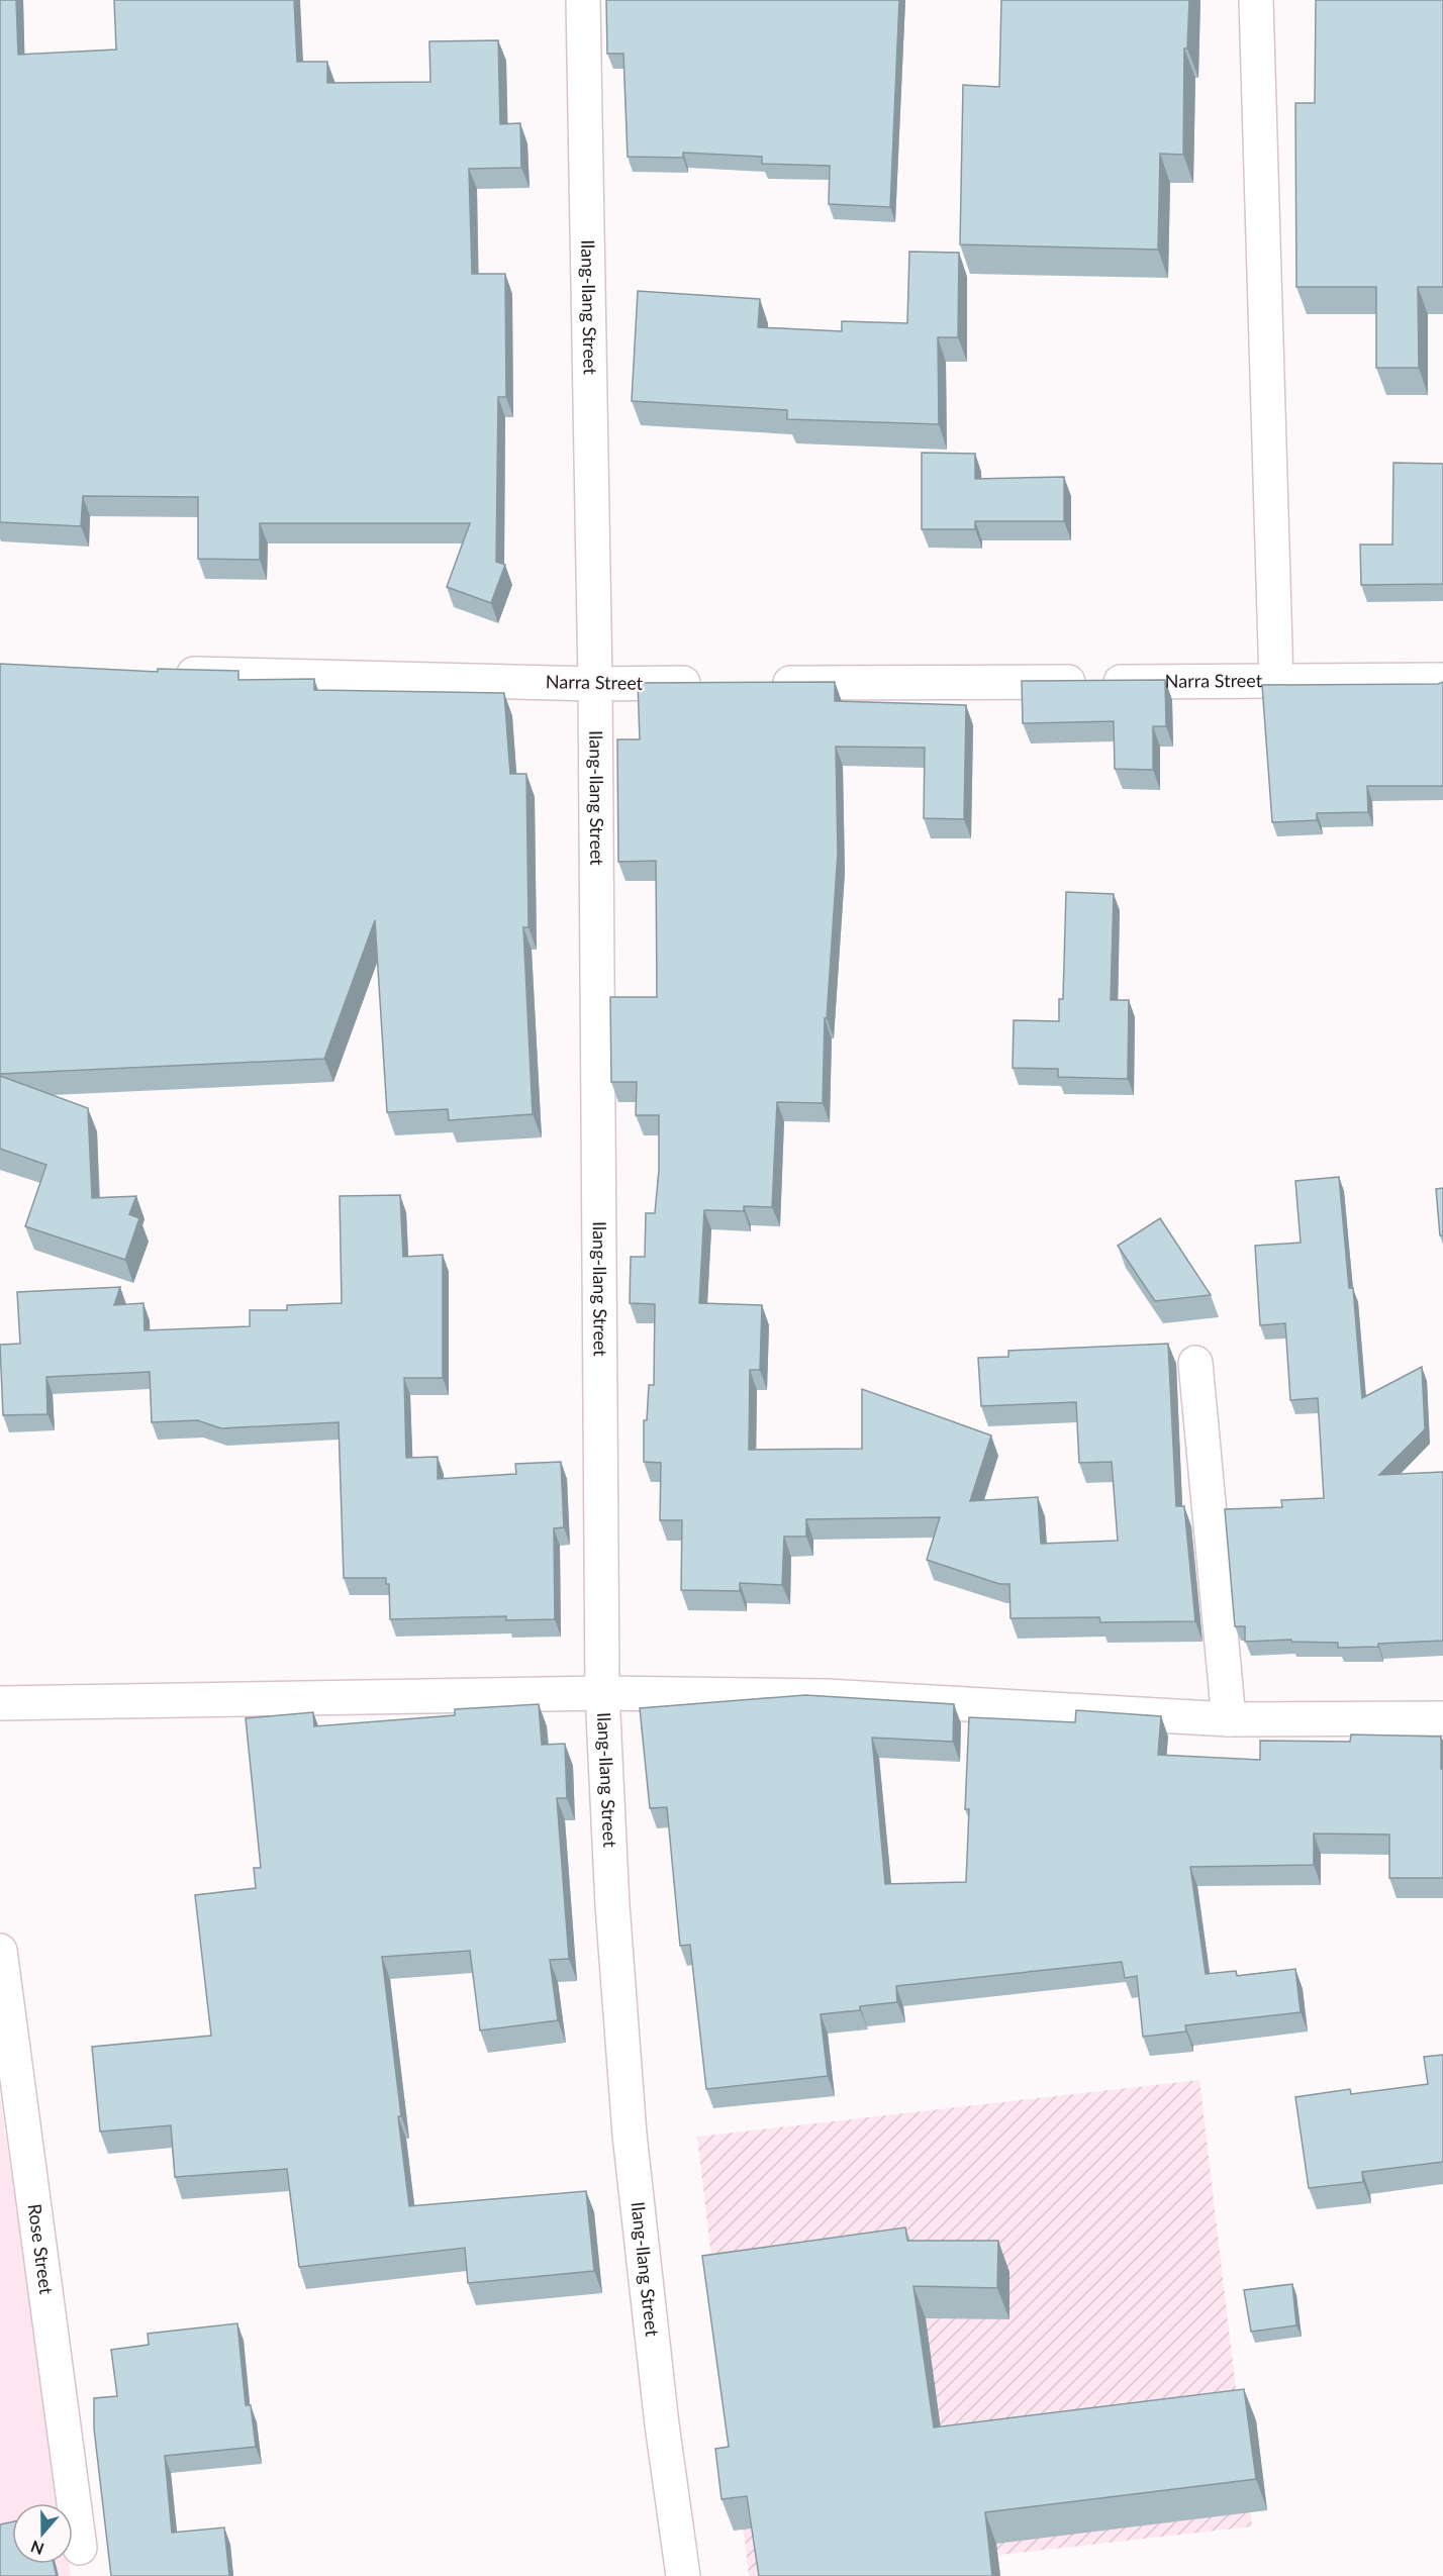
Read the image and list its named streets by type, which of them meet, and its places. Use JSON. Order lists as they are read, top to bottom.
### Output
{
  "streets": {
    "street": ["Ilang-Ilang Street", "Narra Street", "Rose Street"]
  },
  "crossings": [
    ["Ilang-Ilang Street", "Narra Street"]
  ],
  "north": "bottom"
}
